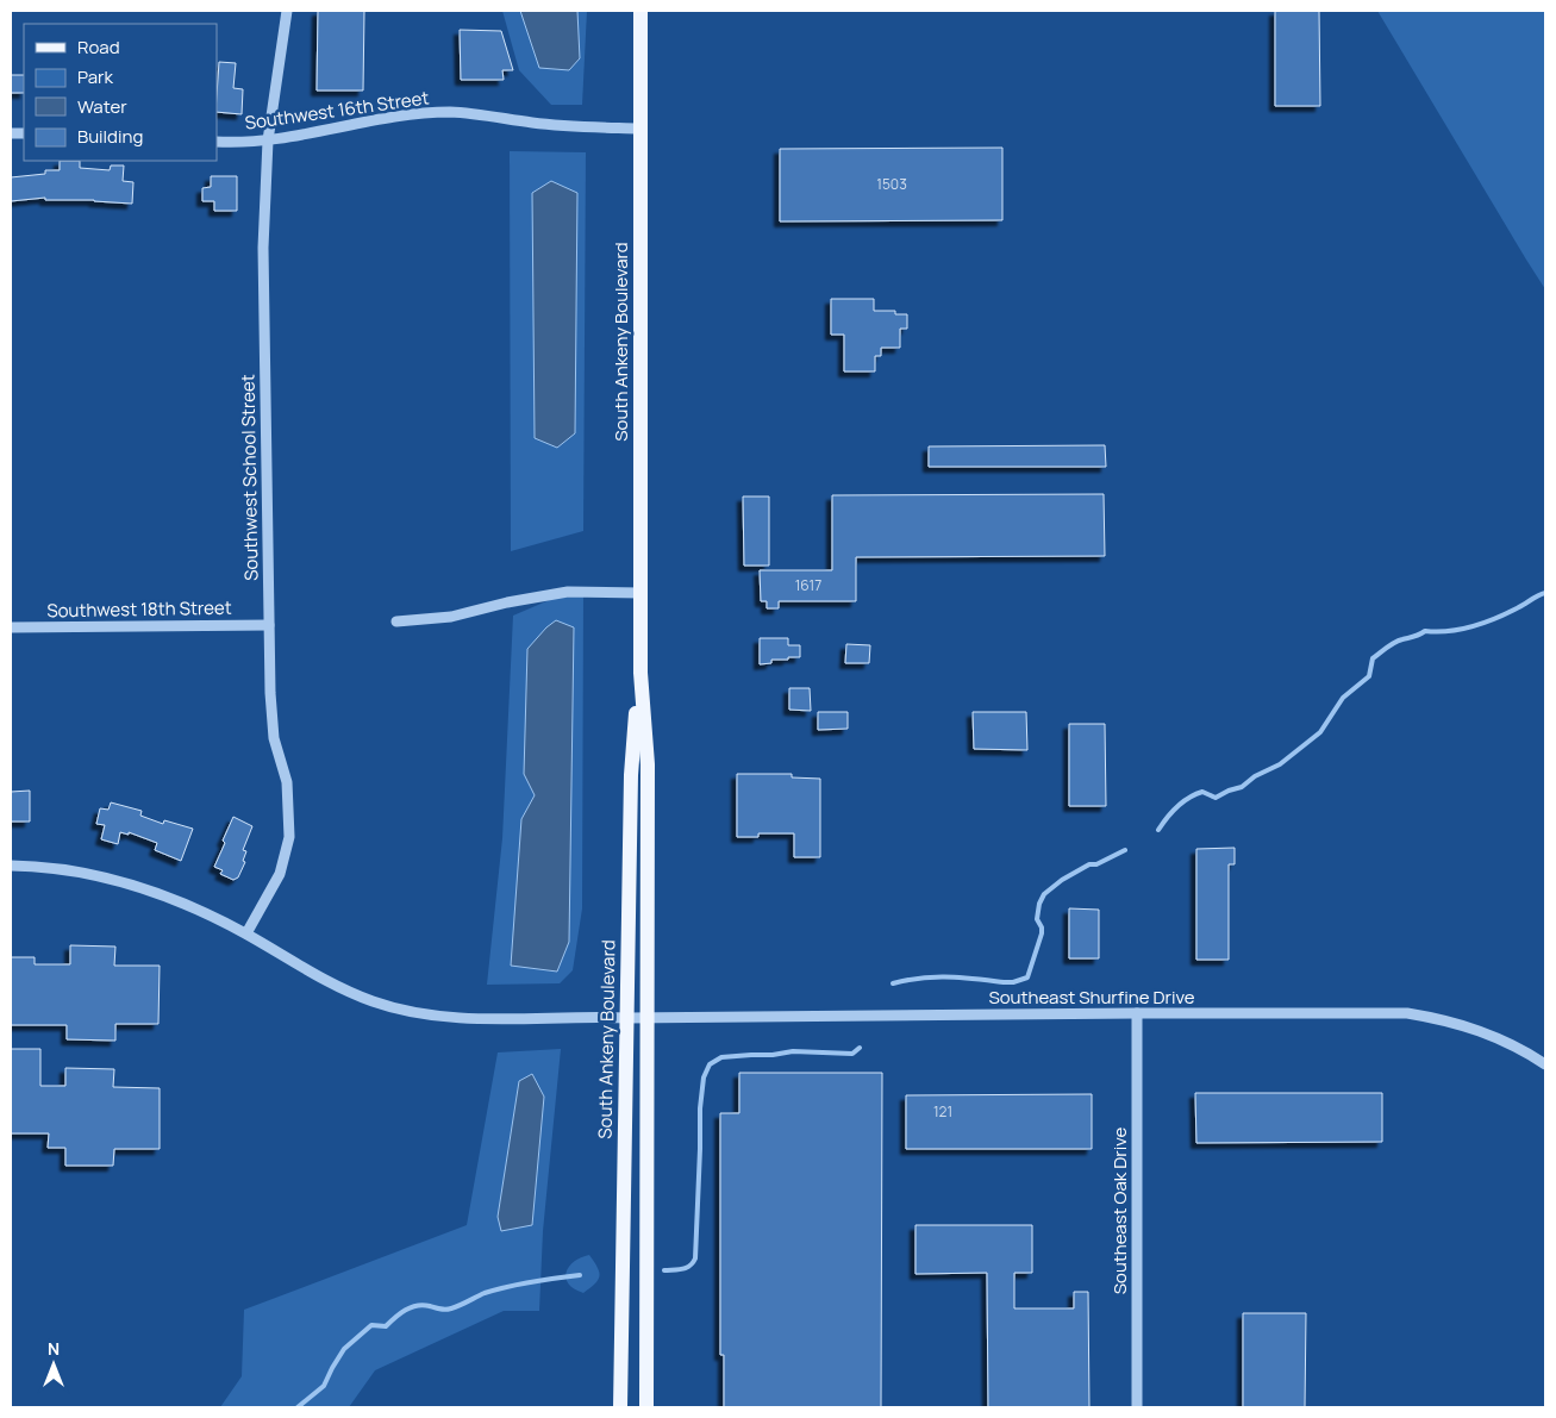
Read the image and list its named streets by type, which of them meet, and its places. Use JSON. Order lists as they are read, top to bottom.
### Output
{
  "streets": {
    "main road": ["South Ankeny Boulevard"],
    "street": [
      "Southwest 16th Street",
      "Southwest School Street",
      "Southwest 18th Street",
      "Southeast Shurfine Drive",
      "Southeast Oak Drive"
    ]
  },
  "crossings": [
    ["Southwest 16th Street", "South Ankeny Boulevard"],
    ["Southwest 16th Street", "Southwest School Street"],
    ["South Ankeny Boulevard", "Southeast Shurfine Drive"],
    ["Southwest School Street", "Southwest 18th Street"],
    ["Southwest School Street", "Southeast Shurfine Drive"],
    ["Southeast Shurfine Drive", "Southeast Oak Drive"]
  ],
  "house_numbers": ["1503", "1617", "121"],
  "legend": [
    "Road",
    "Park",
    "Water",
    "Building"
  ],
  "north": "top"
}
